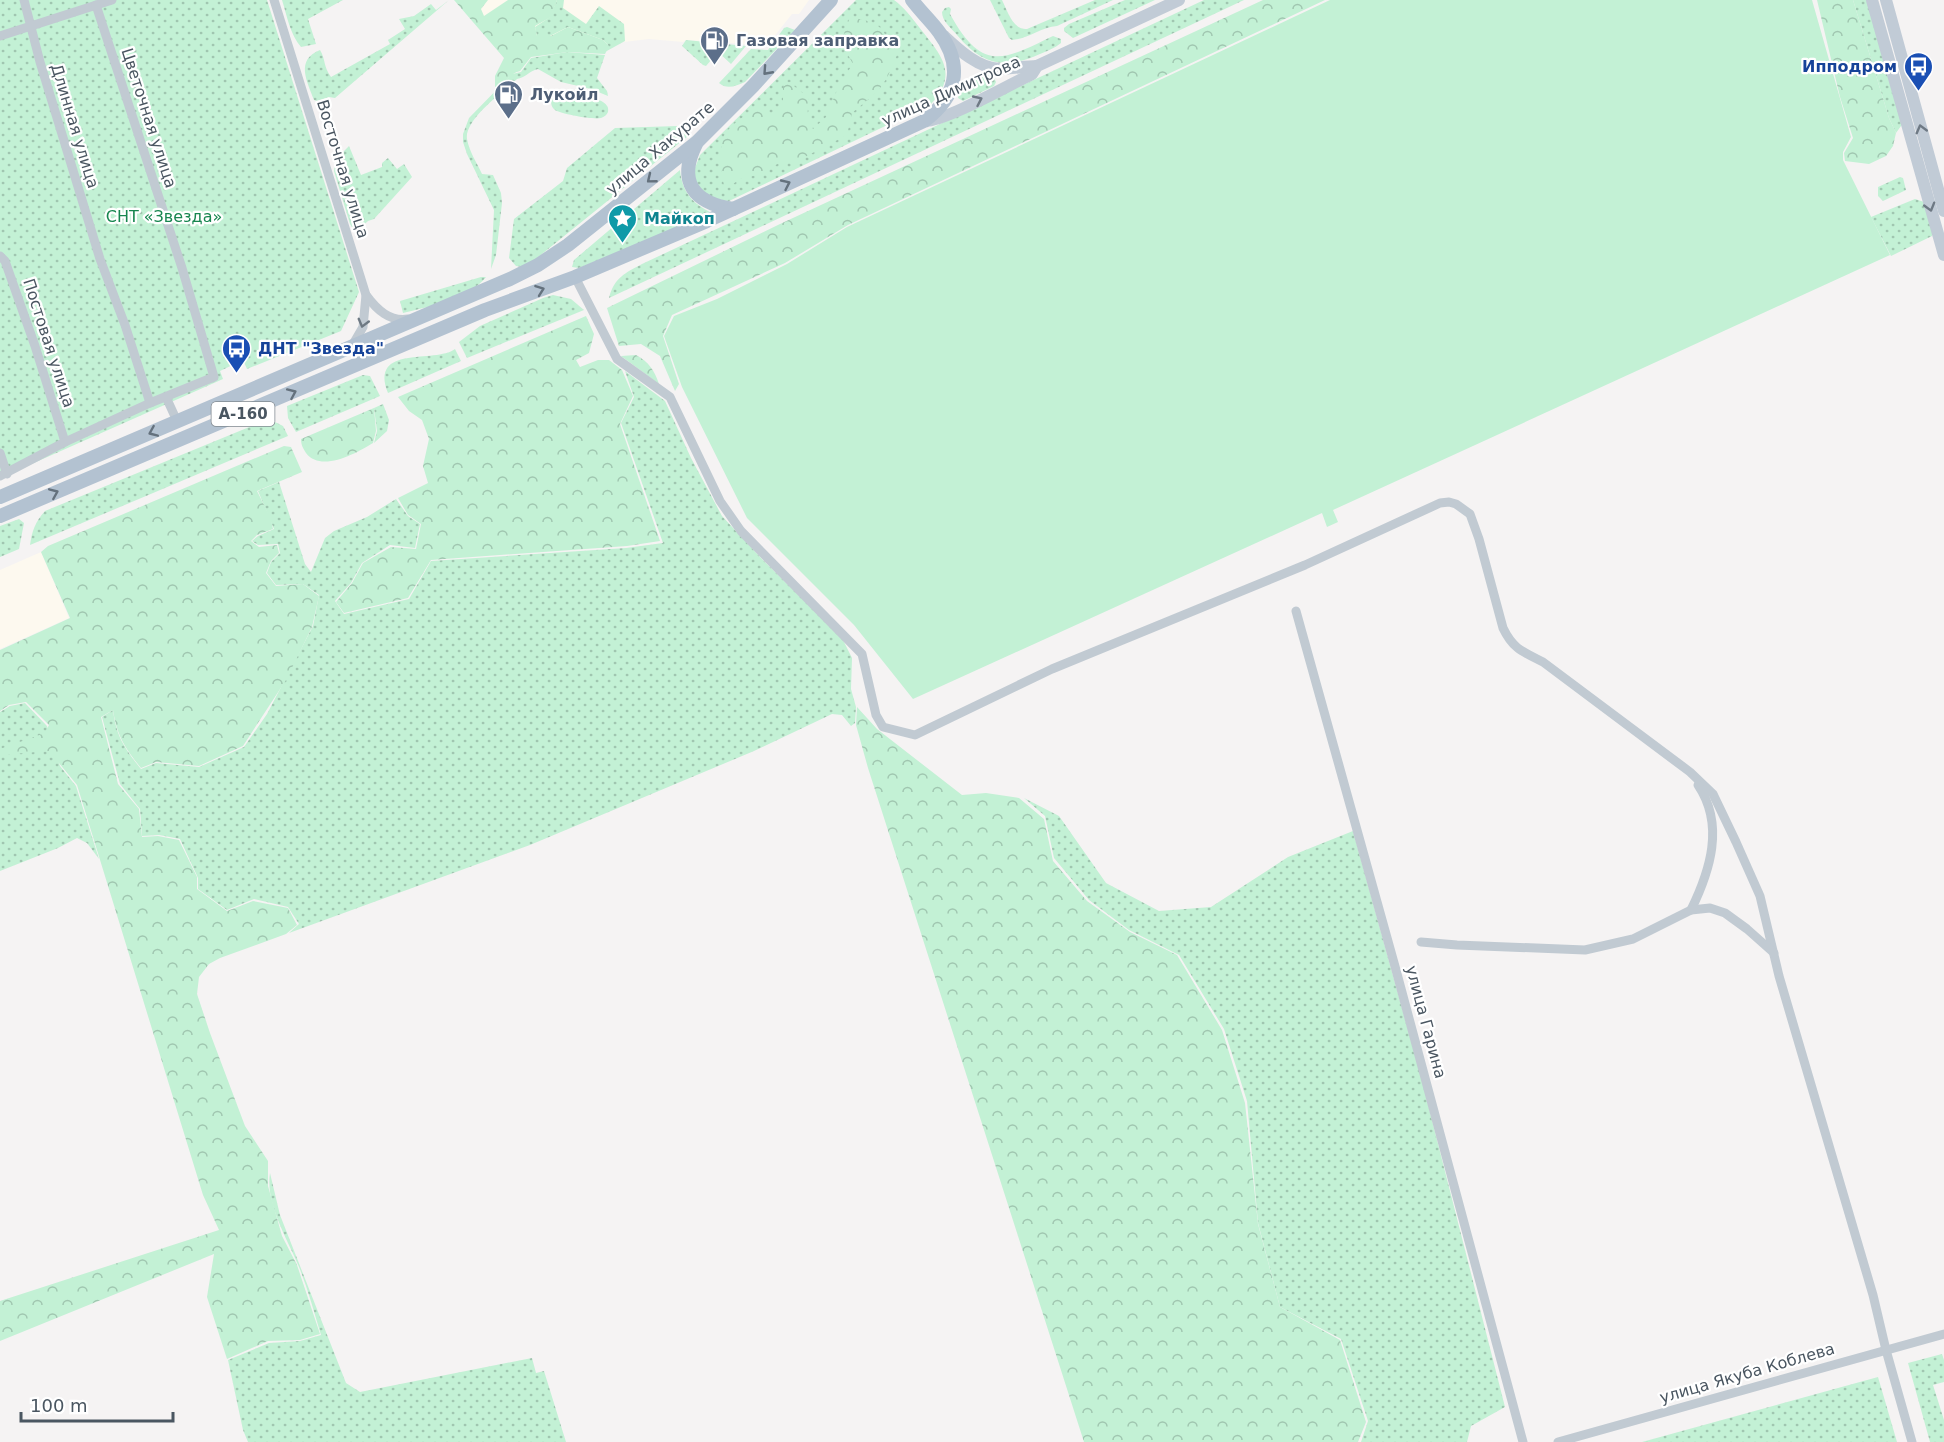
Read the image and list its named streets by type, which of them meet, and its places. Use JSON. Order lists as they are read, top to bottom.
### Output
{
  "streets": {
    "main road": ["улица Димитрова", "улица Хакурате", "А-160"],
    "street": [
      "Цветочная улица",
      "Длинная улица",
      "Восточная улица",
      "Постовая улица",
      "улица Гарина",
      "улица Якуба Коблева"
    ]
  },
  "crossings": [
    ["улица Хакурате", "Восточная улица"],
    ["улица Хакурате", "А-160"],
    ["Восточная улица", "А-160"]
  ],
  "one_way": ["улица Хакурате"],
  "parks": ["СНТ «Звезда»"],
  "places": {
    "fuel station": ["Газовая заправка", "Лукойл"],
    "bus stop": ["Ипподром", "ДНТ \"Звезда\""],
    "place": ["Майкоп"]
  },
  "scale_bar": "100 m"
}
